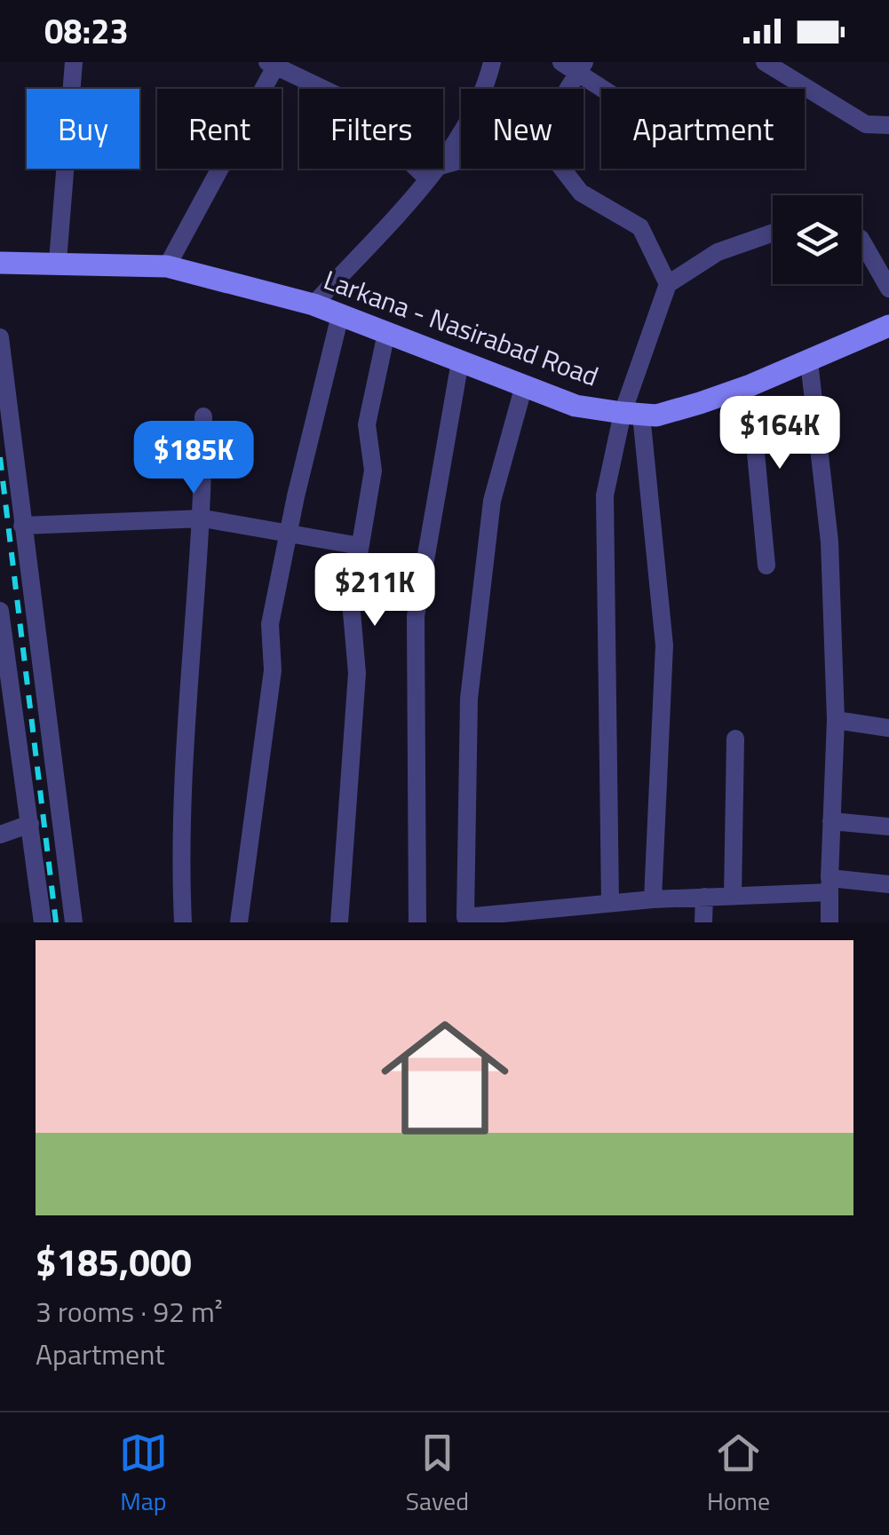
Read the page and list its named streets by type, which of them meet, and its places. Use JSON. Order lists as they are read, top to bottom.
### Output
{
  "streets": {
    "main road": ["Larkana - Nasirabad Road"]
  },
  "page": {
    "status": "08:23",
    "chip": [
      "Buy",
      "Rent",
      "Filters",
      "New",
      "Apartment"
    ],
    "price": ["$164K", "$185K", "$211K"],
    "list": [
      {
        "name": "$185,000",
        "note": "3 rooms · 92 m² · Apartment"
      }
    ],
    "tabs": ["Map", "Saved", "Home"]
  }
}
